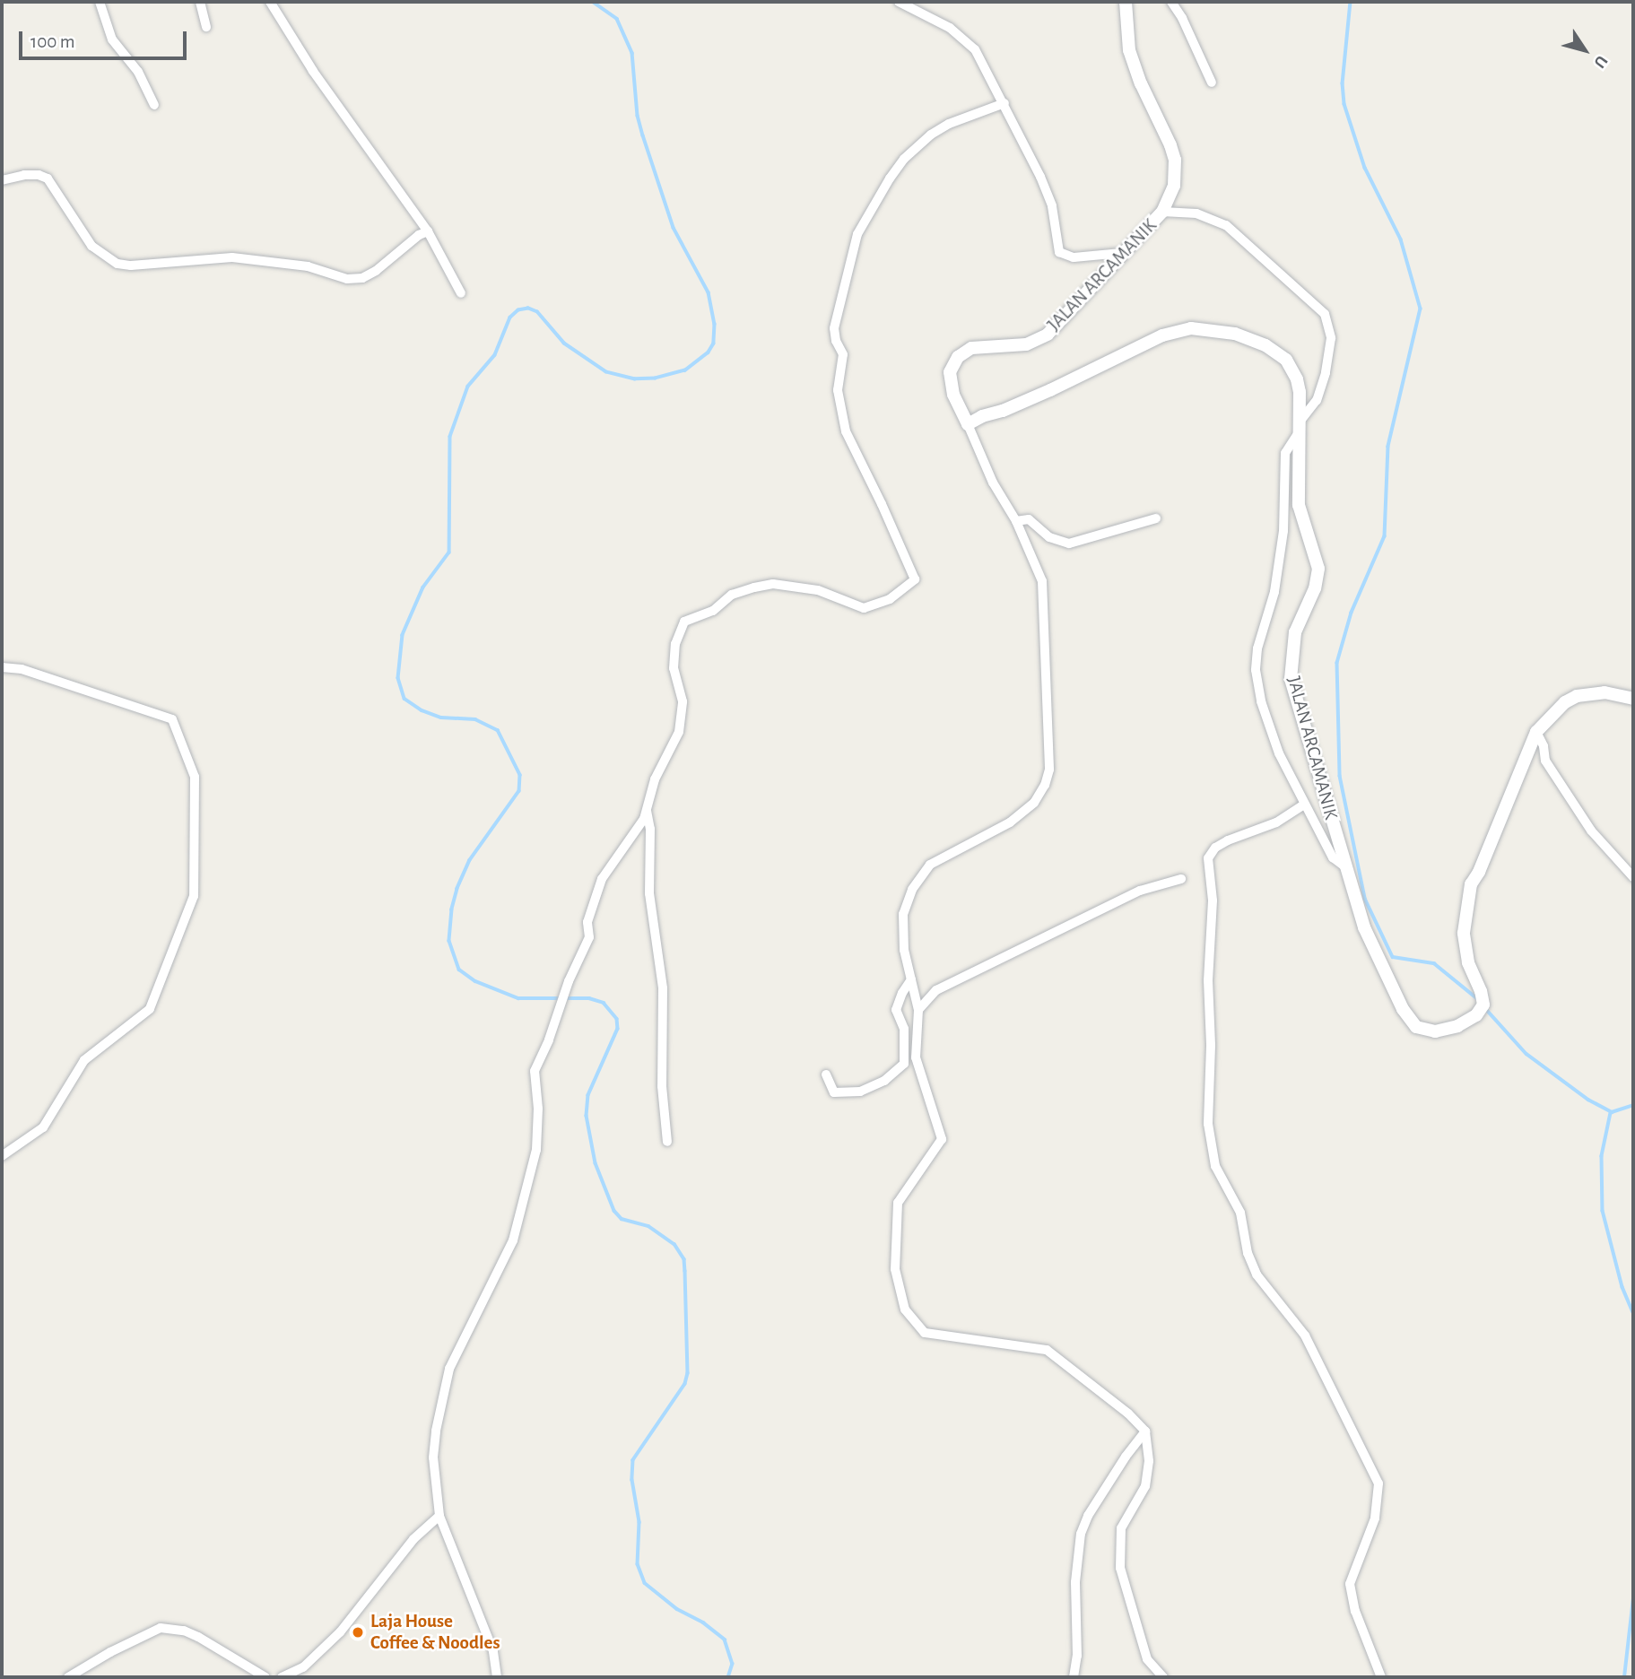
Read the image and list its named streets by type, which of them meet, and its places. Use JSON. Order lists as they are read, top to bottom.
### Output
{
  "streets": {
    "street": ["JALAN ARCAMANIK"]
  },
  "places": ["Laja House Coffee & Noodles"],
  "scale_bar": "100 m",
  "north": "bottom right"
}
